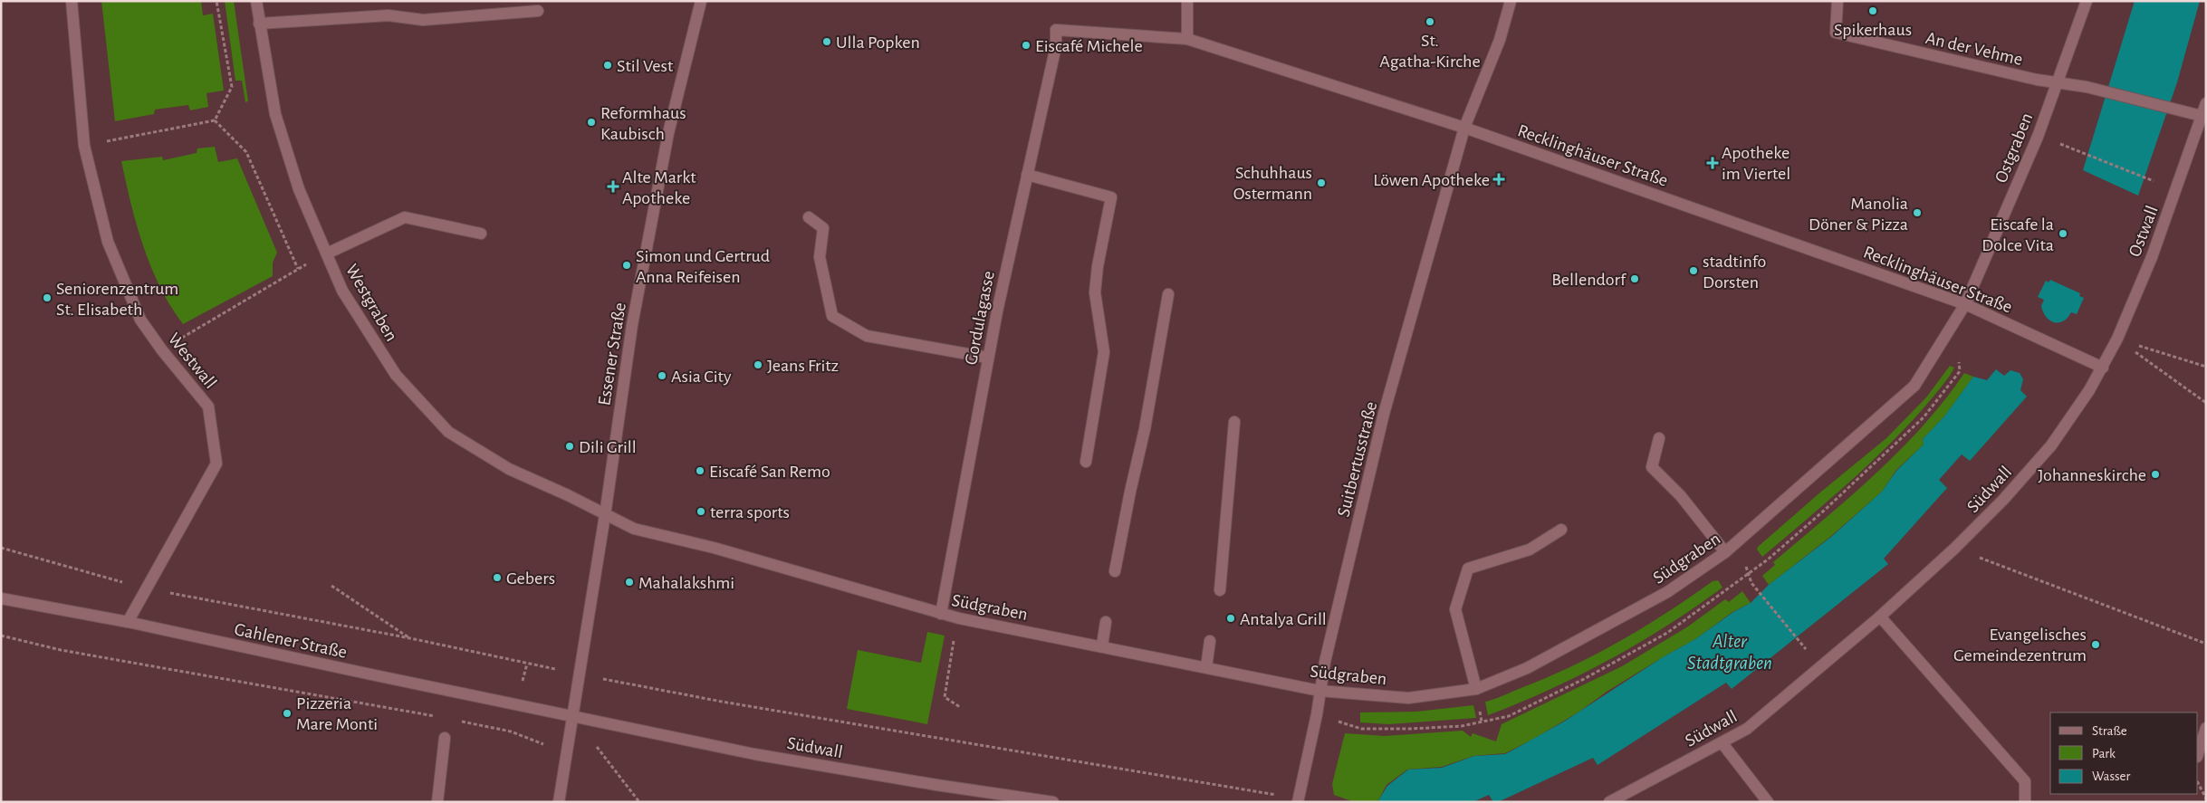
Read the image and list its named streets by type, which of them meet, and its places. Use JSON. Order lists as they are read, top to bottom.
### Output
{
  "streets": {
    "street": [
      "An der Vehme",
      "Ostgraben",
      "Recklinghäuser Straße",
      "Ostwall",
      "Westgraben",
      "Gordulagasse",
      "Essener Straße",
      "Westwall",
      "Suitbertusstraße",
      "Südwall",
      "Südgraben",
      "Gahlener Straße"
    ]
  },
  "crossings": [
    ["An der Vehme", "Ostgraben"],
    ["Ostgraben", "Recklinghäuser Straße"],
    ["Ostgraben", "Südgraben"],
    ["Recklinghäuser Straße", "Ostwall"],
    ["Recklinghäuser Straße", "Gordulagasse"],
    ["Recklinghäuser Straße", "Suitbertusstraße"],
    ["Recklinghäuser Straße", "Südwall"],
    ["Recklinghäuser Straße", "Südgraben"],
    ["Ostwall", "Südwall"],
    ["Westgraben", "Essener Straße"],
    ["Westgraben", "Südgraben"],
    ["Gordulagasse", "Südgraben"],
    ["Essener Straße", "Südwall"],
    ["Essener Straße", "Südgraben"],
    ["Essener Straße", "Gahlener Straße"],
    ["Westwall", "Gahlener Straße"],
    ["Suitbertusstraße", "Südgraben"],
    ["Südwall", "Gahlener Straße"]
  ],
  "water": ["Alter Stadtgraben"],
  "places": {
    "other": [
      "Spikerhaus",
      "St. Agatha-Kirche",
      "Ulla Popken",
      "Eiscafé Michele",
      "Stil Vest",
      "Reformhaus Kaubisch",
      "Schuhhaus Ostermann",
      "Manolia Döner & Pizza",
      "Eiscafe la Dolce Vita",
      "Simon und Gertrud Anna Reifeisen",
      "stadtinfo Dorsten",
      "Bellendorf",
      "Seniorenzentrum St. Elisabeth",
      "Jeans Fritz",
      "Asia City",
      "Dili Grill",
      "Eiscafé San Remo",
      "Johanneskirche",
      "terra sports",
      "Gebers",
      "Mahalakshmi",
      "Antalya Grill",
      "Evangelisches Gemeindezentrum",
      "Pizzeria Mare Monti"
    ],
    "health": ["Apotheke im Viertel", "Löwen Apotheke", "Alte Markt Apotheke"]
  },
  "legend": ["Straße", "Park", "Wasser"]
}
